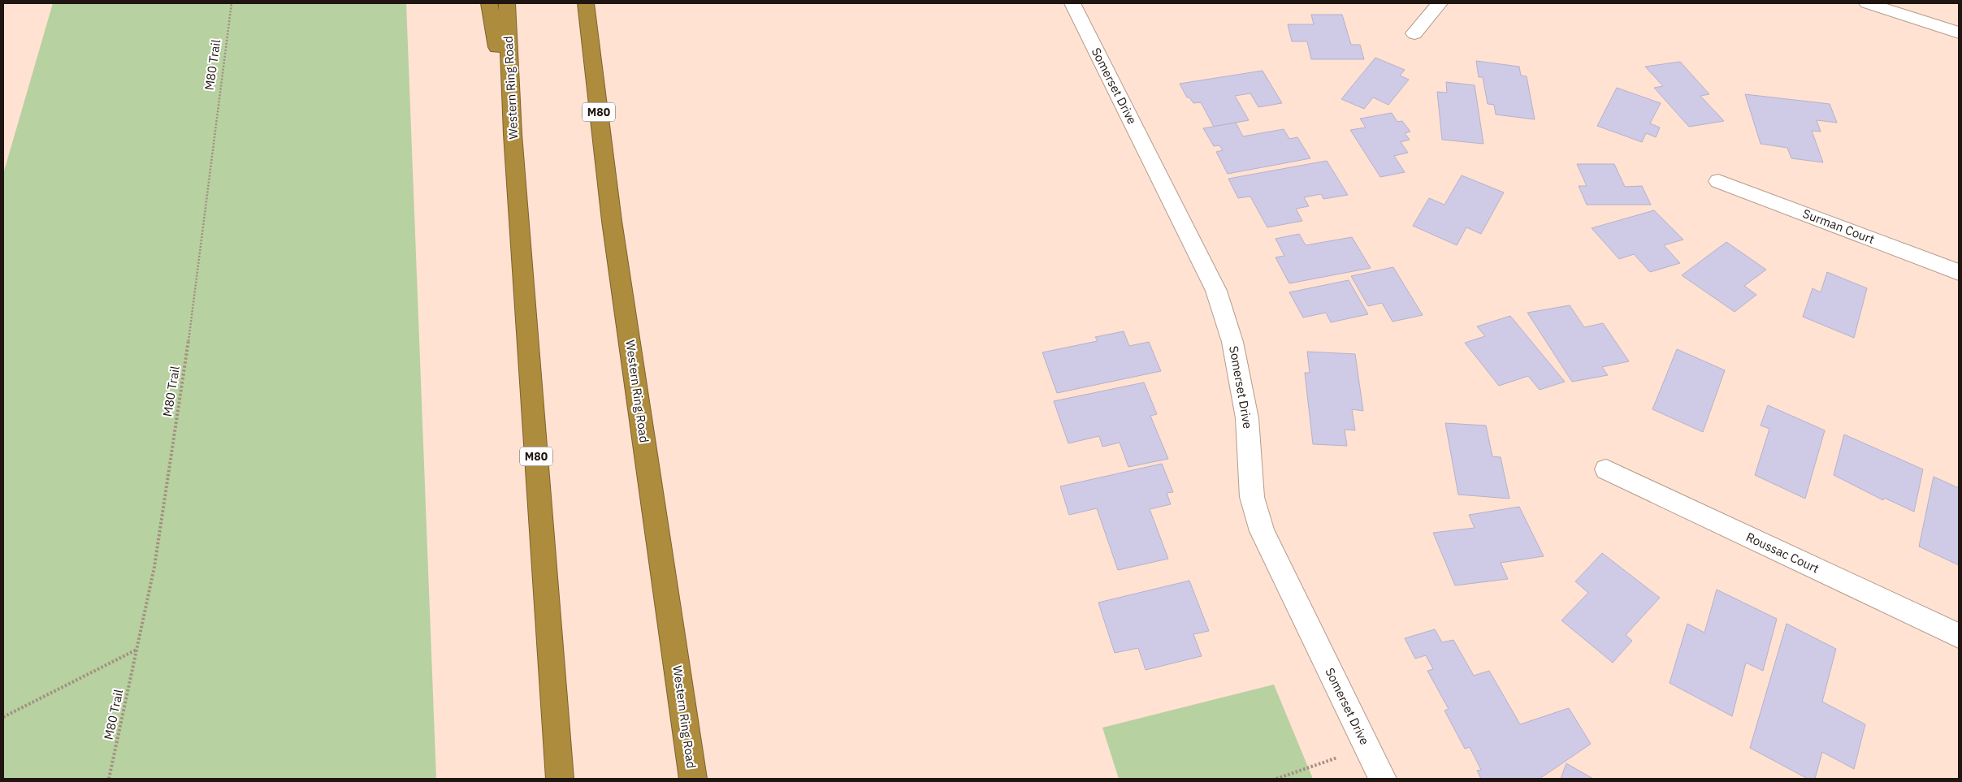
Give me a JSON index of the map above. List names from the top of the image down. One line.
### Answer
{"streets":{"highway":["Western Ring Road","M80"],"street":["Somerset Drive","Surman Court","Roussac Court"],"path":["M80 Trail"]}}
